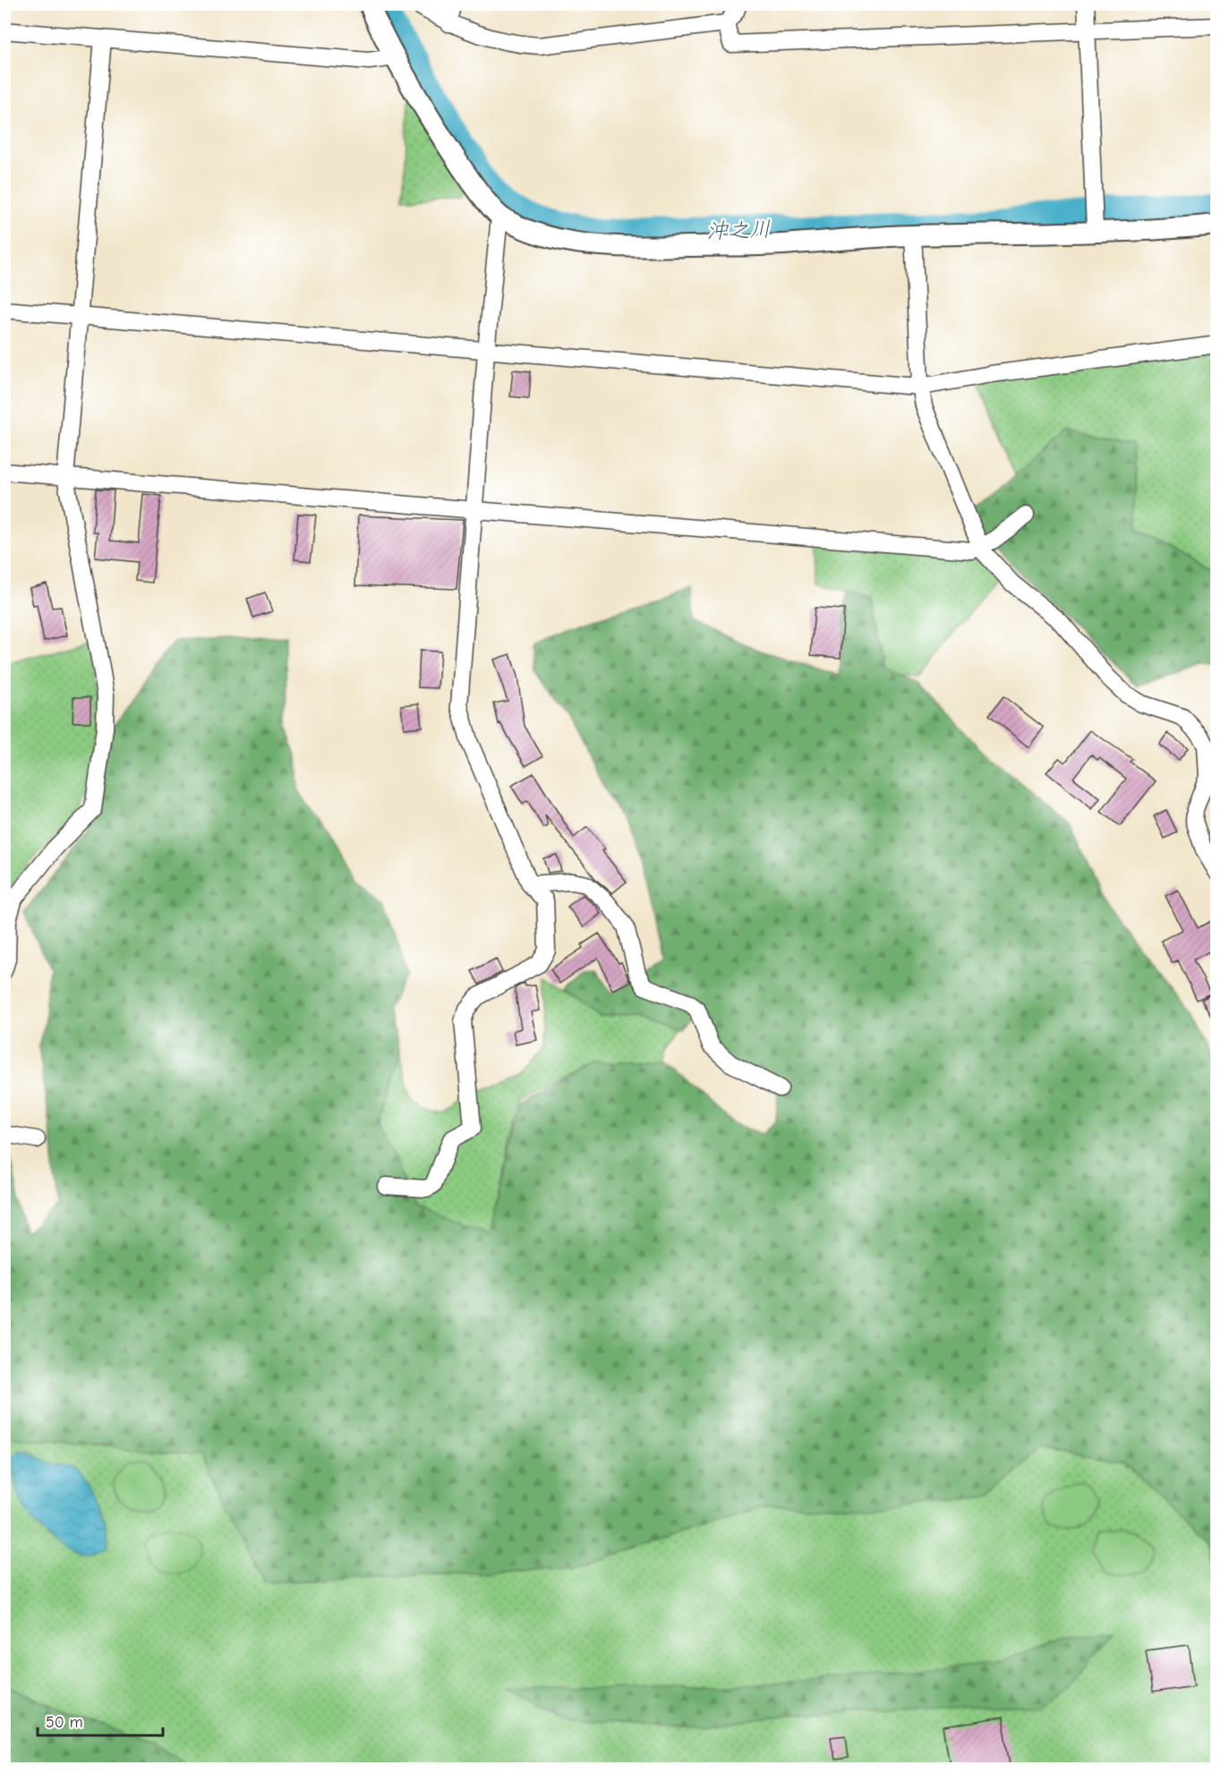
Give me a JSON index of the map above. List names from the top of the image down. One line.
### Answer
{"water":["沖之川"],"scale_bar":"50 m"}
